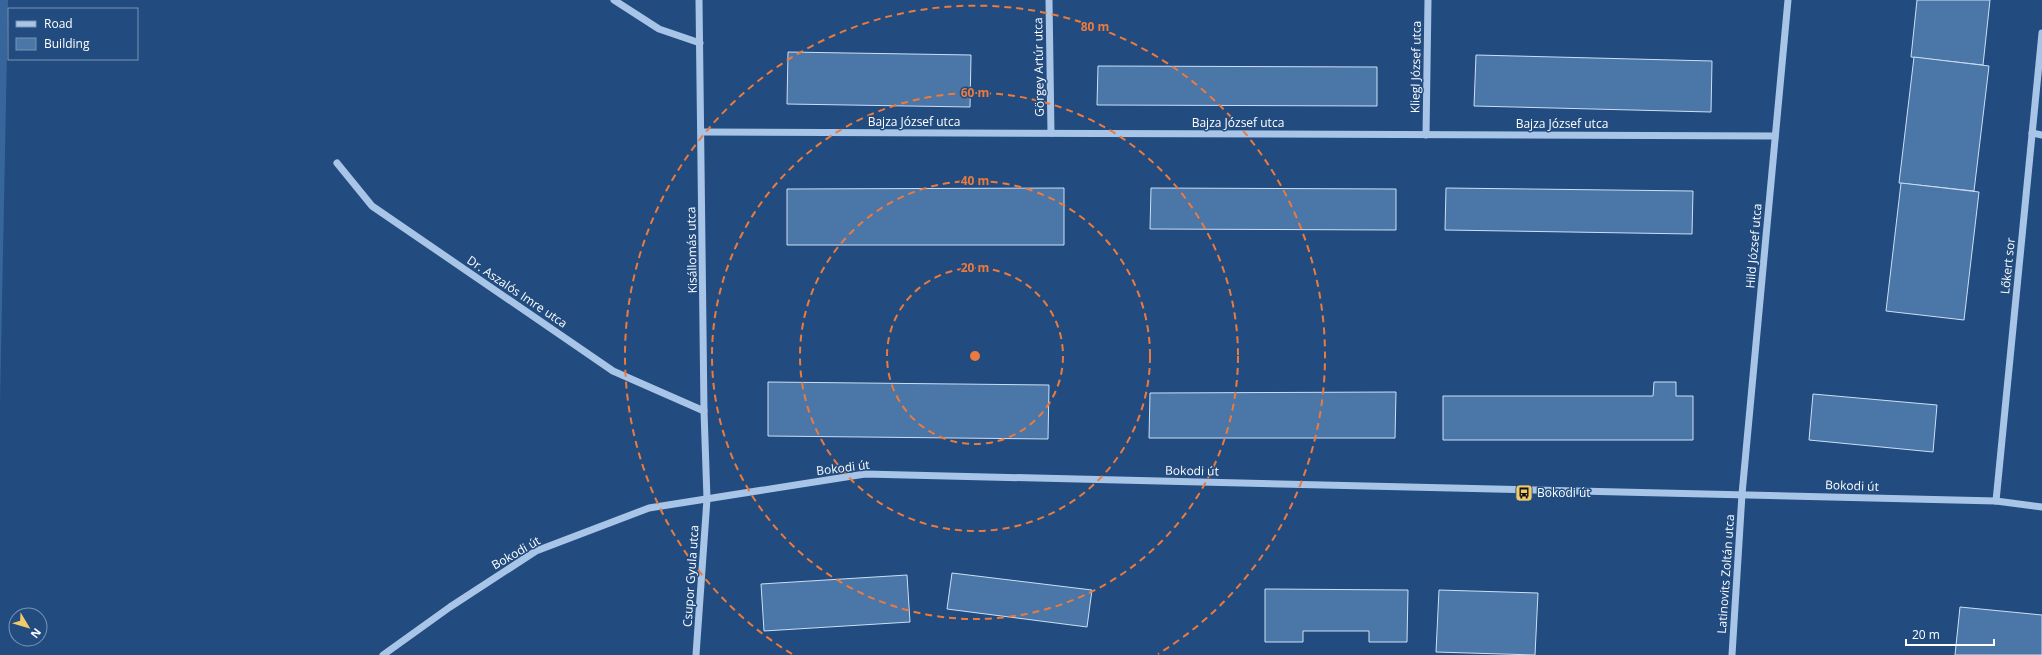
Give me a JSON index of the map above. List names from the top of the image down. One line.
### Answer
{"streets":{"street":["Görgey Artúr utca","Kliegl József utca","Bajza József utca","Hild József utca","Kisállomás utca","Lőkert sor","Dr. Aszalós Imre utca","Bokodi út","Latinovits Zoltán utca","Csupor Gyula utca"]},"crossings":[["Görgey Artúr utca","Bajza József utca"],["Kliegl József utca","Bajza József utca"],["Bajza József utca","Hild József utca"],["Bajza József utca","Kisállomás utca"],["Hild József utca","Bokodi út"],["Hild József utca","Latinovits Zoltán utca"],["Kisállomás utca","Dr. Aszalós Imre utca"],["Kisállomás utca","Bokodi út"],["Kisállomás utca","Csupor Gyula utca"],["Lőkert sor","Bokodi út"],["Bokodi út","Latinovits Zoltán utca"],["Bokodi út","Csupor Gyula utca"]],"places":{"bus stop":["Bokodi út"]},"legend":["Road","Building"],"scale_bar":"20 m","north":"bottom right","rings":["80 m","60 m","40 m","20 m"]}
